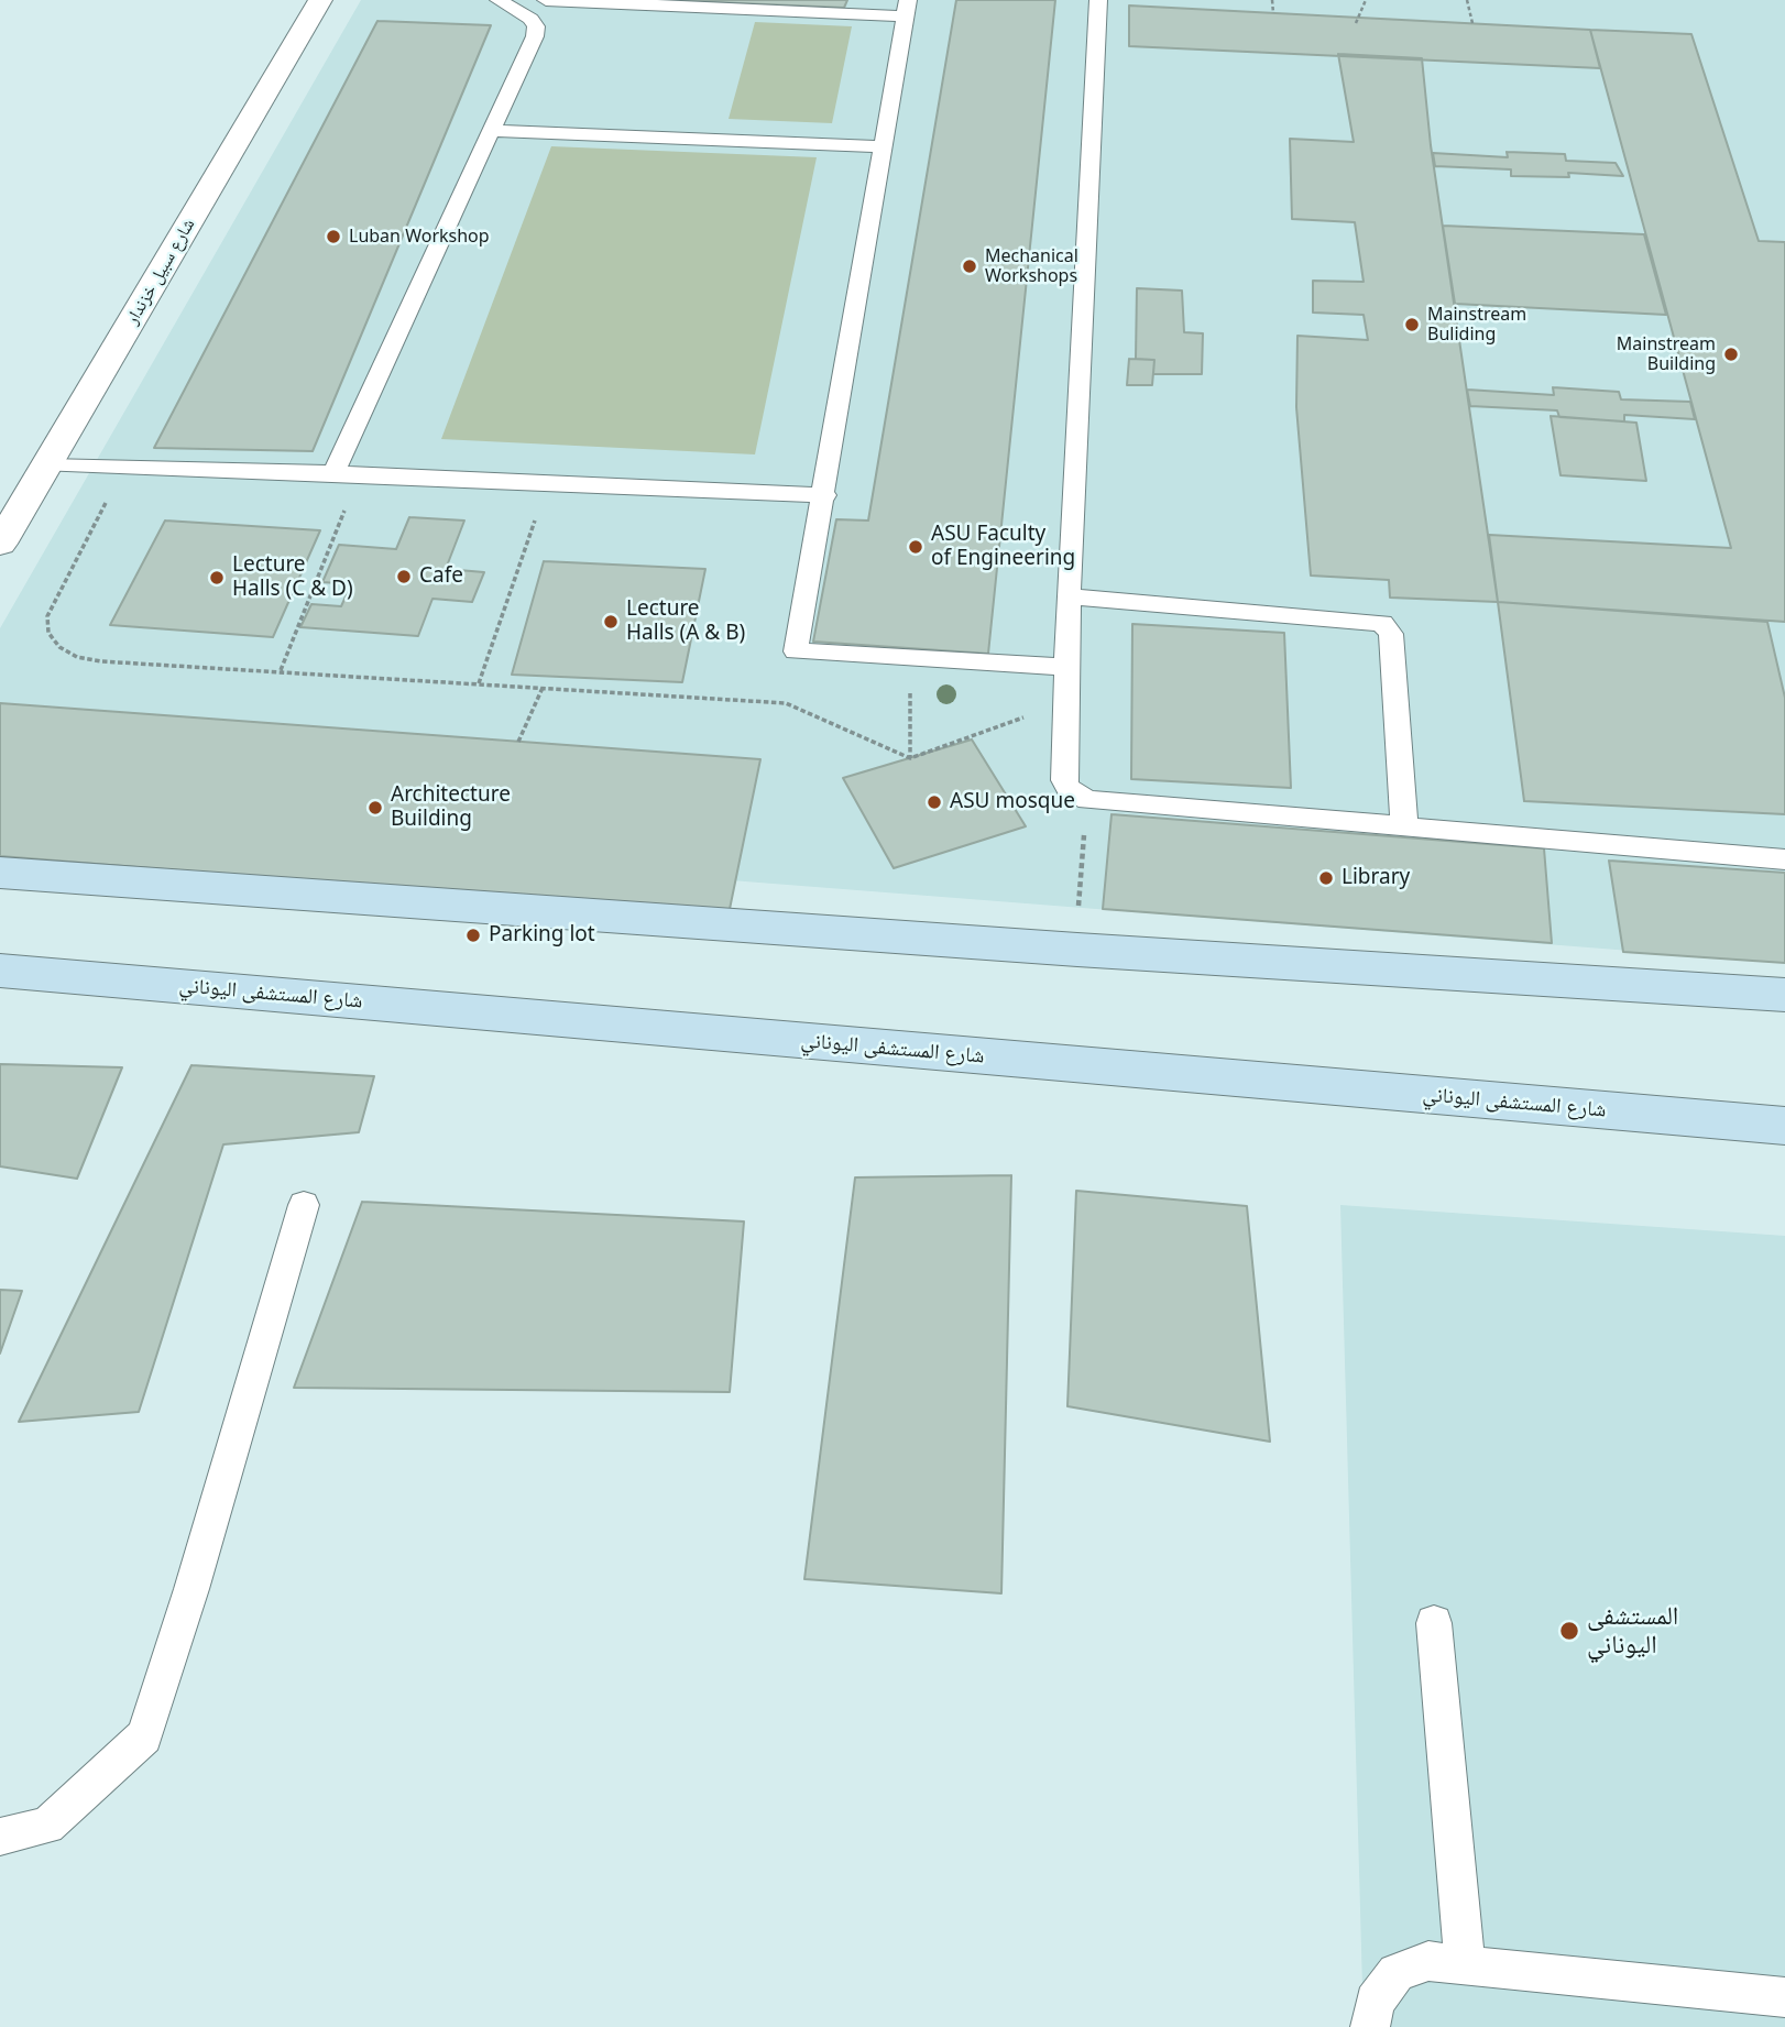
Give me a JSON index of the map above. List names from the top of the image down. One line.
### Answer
{"streets":{"street":["شارع سبيل خزندار","شارع المستشفى اليوناني"]},"places":["Luban Workshop","Mechanical Workshops","Mainstream Buliding","Mainstream Building","ASU Faculty of Engineering","Cafe","Lecture Halls (C & D)","Lecture Halls (A & B)","ASU mosque","Architecture Building","Library","Parking lot","المستشفى اليوناني"]}
